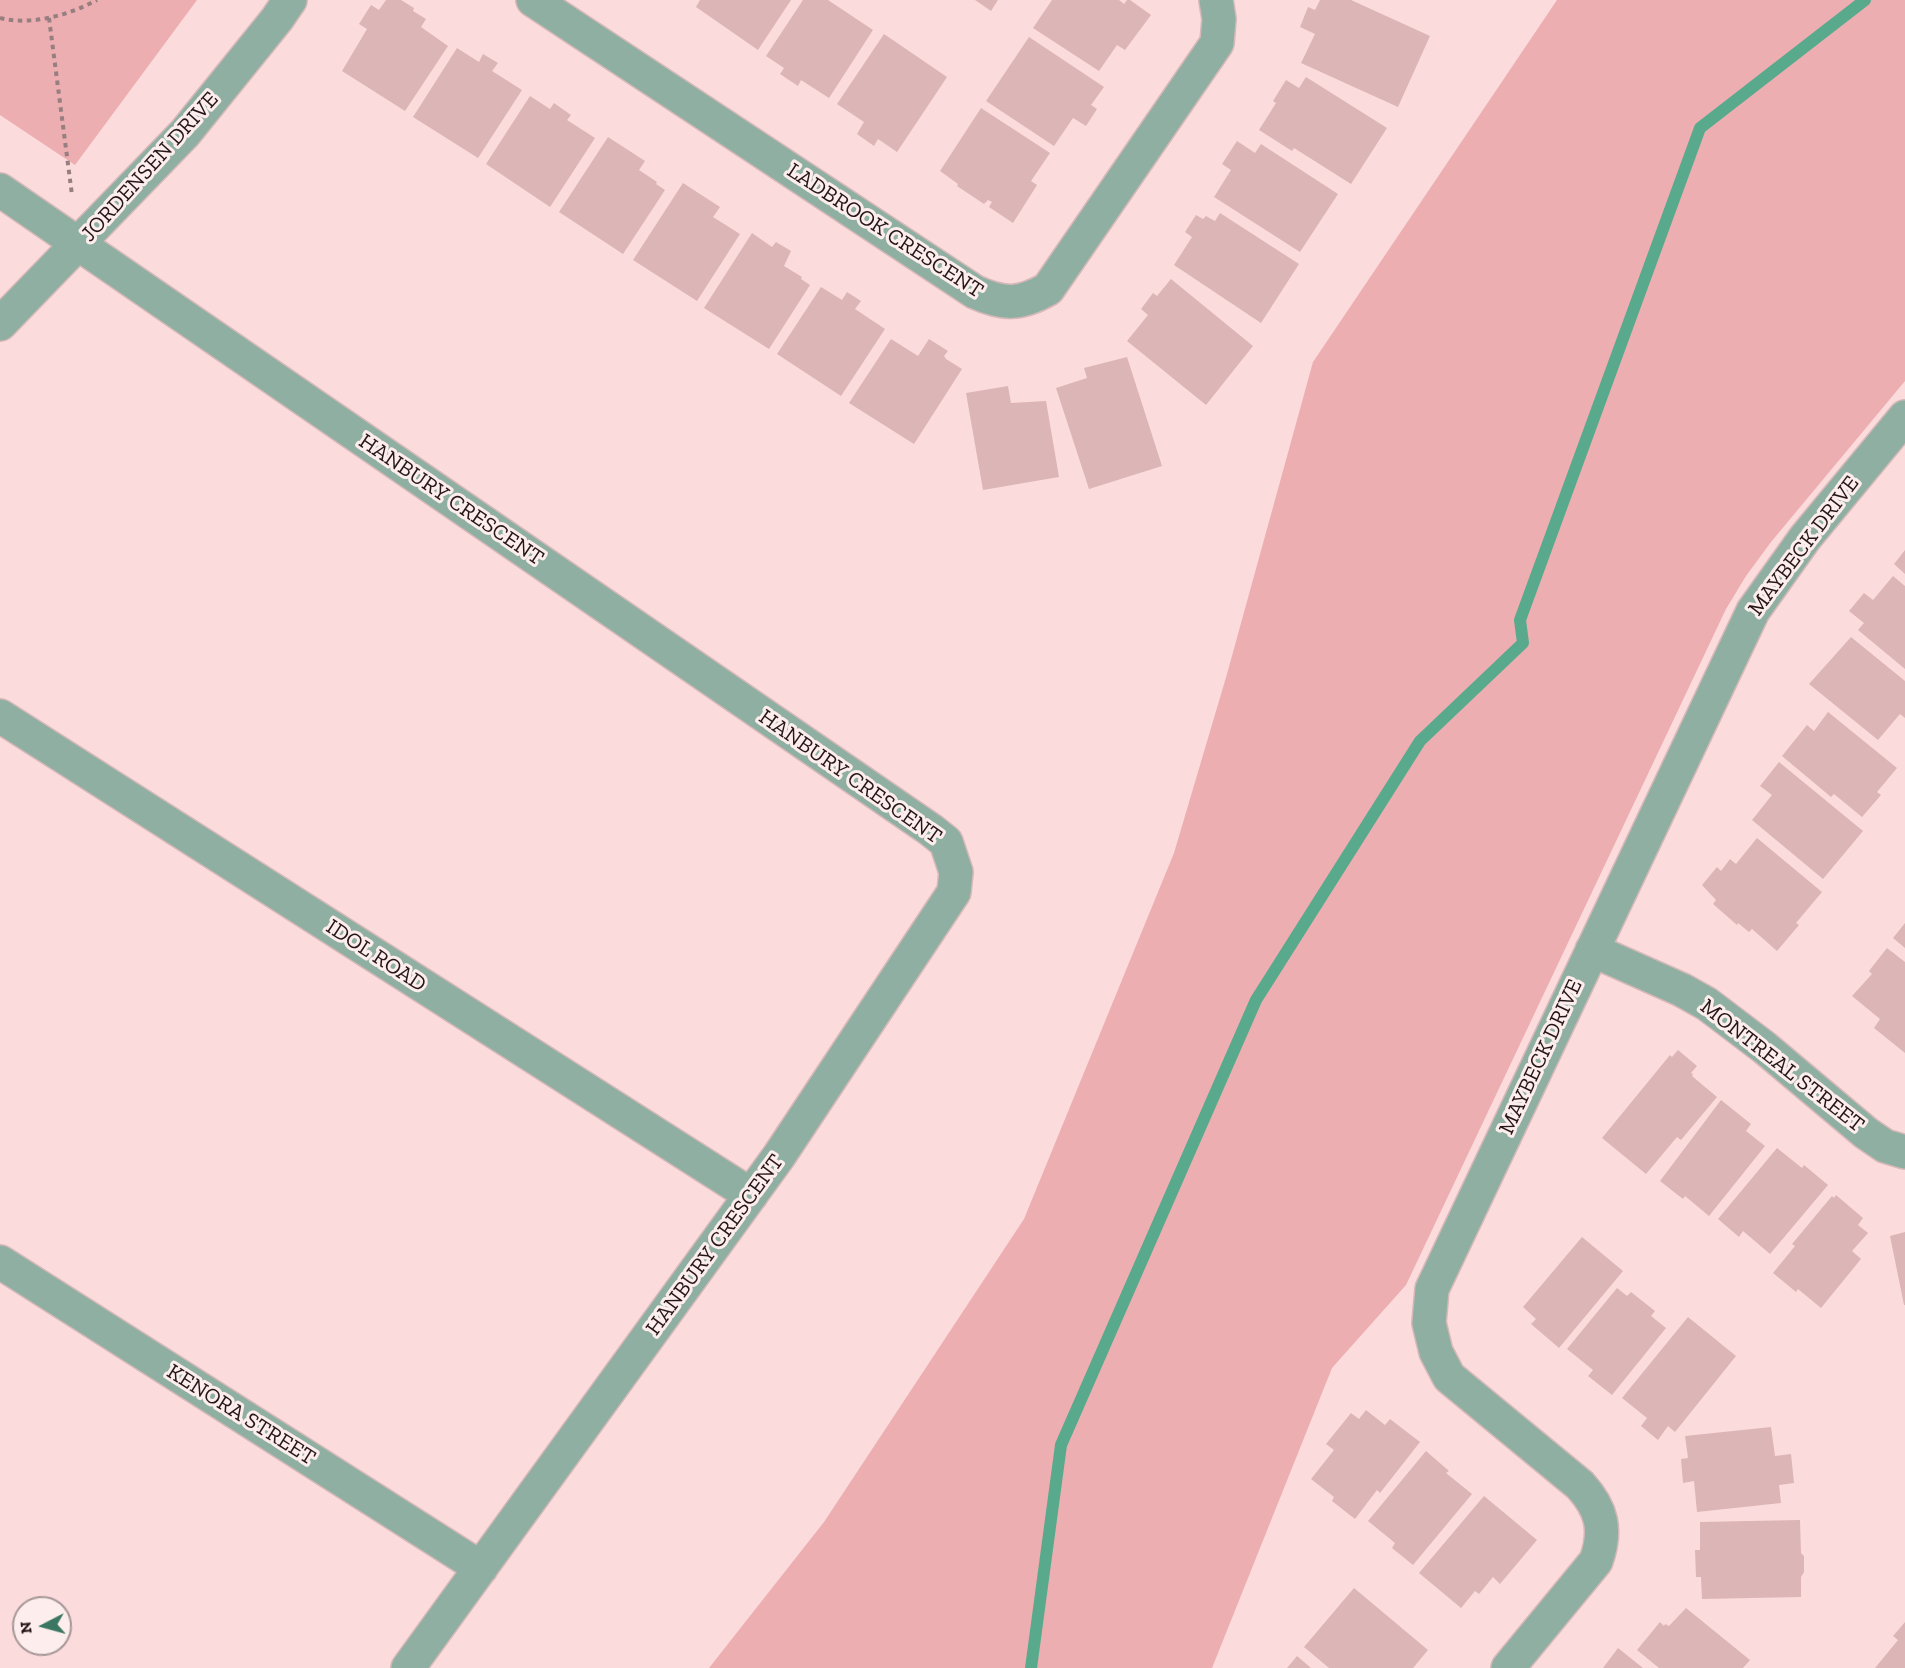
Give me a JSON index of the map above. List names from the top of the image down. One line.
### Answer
{"streets":{"street":["JORDENSEN DRIVE","LADBROOK CRESCENT","HANBURY CRESCENT","MAYBECK DRIVE","IDOL ROAD","MONTREAL STREET","KENORA STREET"]},"crossings":[["JORDENSEN DRIVE","HANBURY CRESCENT"],["HANBURY CRESCENT","IDOL ROAD"],["HANBURY CRESCENT","KENORA STREET"],["MAYBECK DRIVE","MONTREAL STREET"]],"north":"left"}
